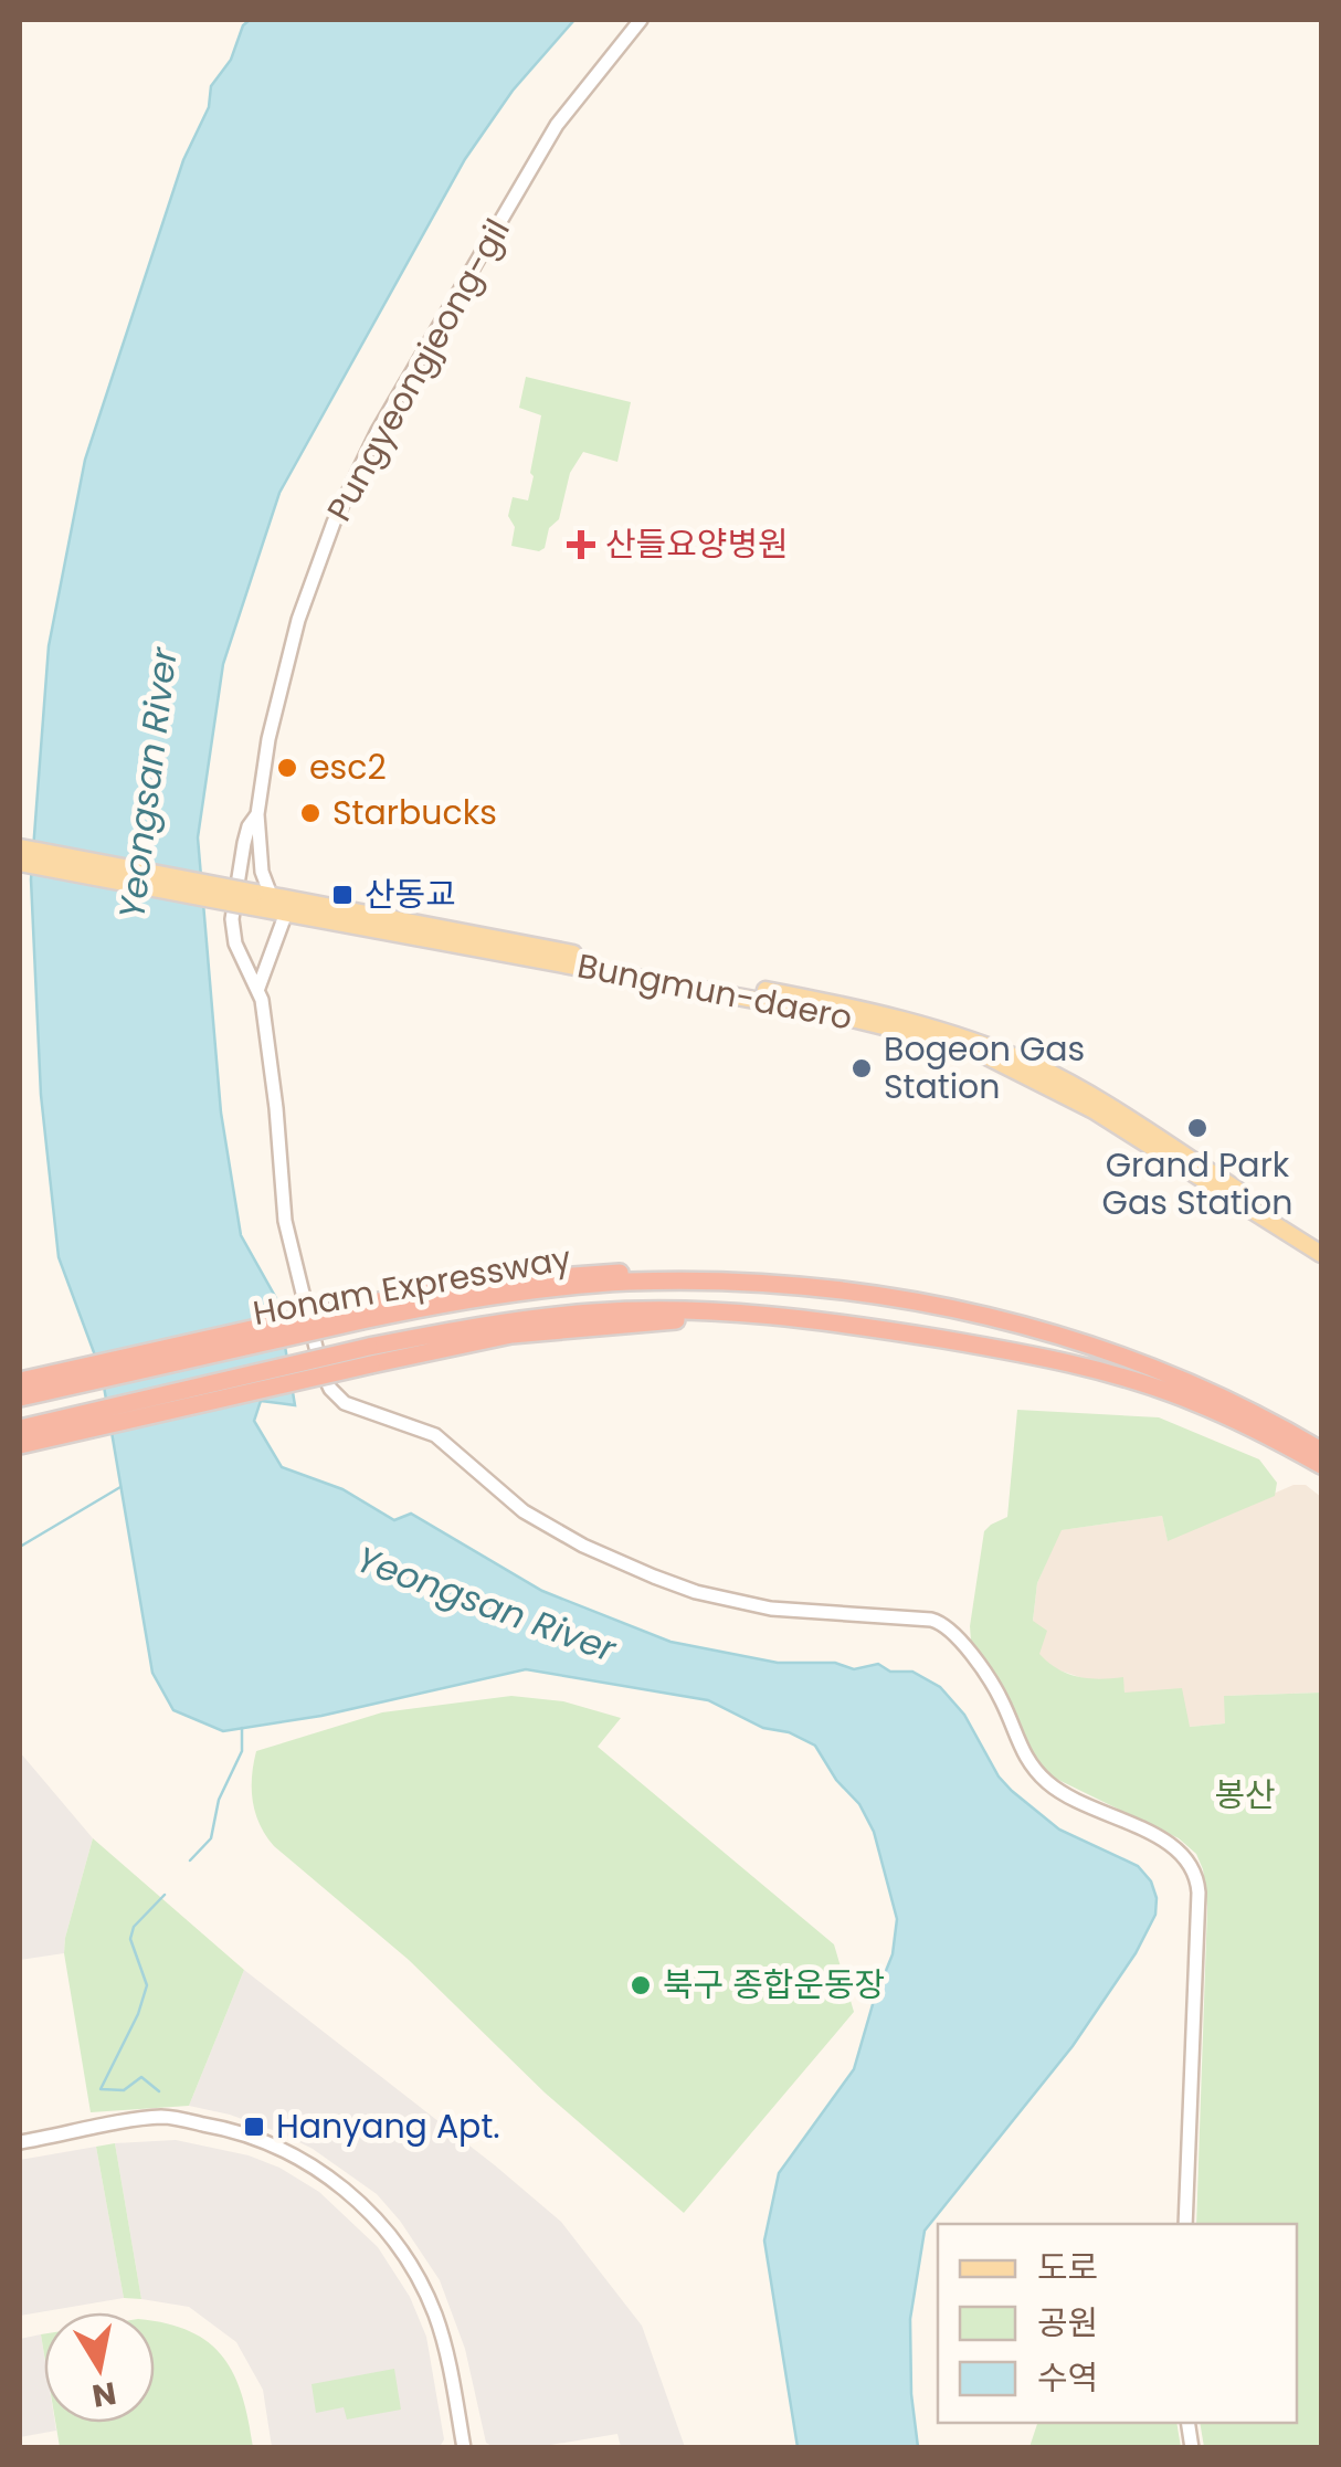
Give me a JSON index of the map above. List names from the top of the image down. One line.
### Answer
{"streets":{"highway":["Honam Expressway"],"main road":["Bungmun-daero"],"street":["Pungyeongjeong-gil"]},"water":["Yeongsan River"],"parks":["봉산"],"places":{"health":["산들요양병원"],"other":["esc2","Starbucks","Bogeon Gas Station","Grand Park Gas Station","북구 종합운동장"],"transit":["산동교","Hanyang Apt."]},"legend":["도로","공원","수역"],"north":"bottom"}
